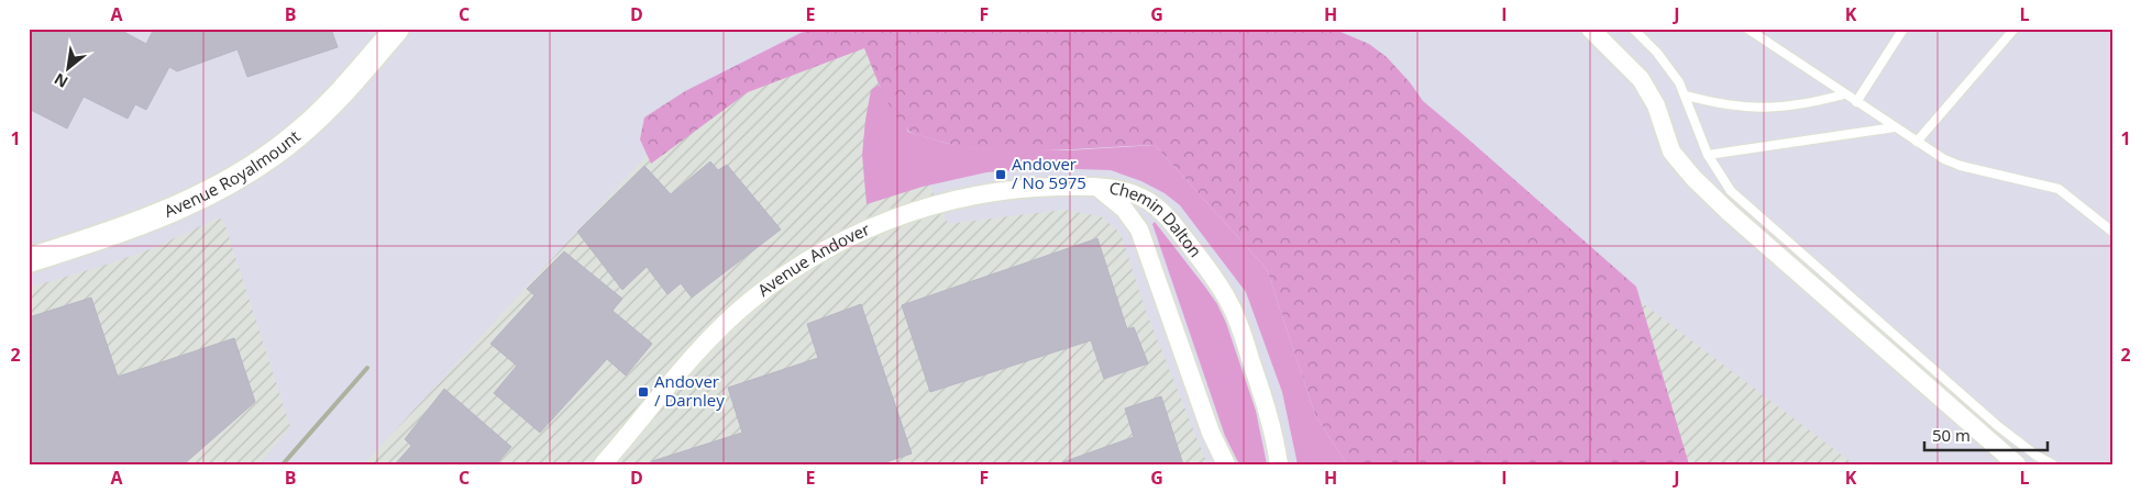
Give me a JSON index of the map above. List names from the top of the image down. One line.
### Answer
{"streets":{"street":["Avenue Royalmount","Chemin Dalton","Avenue Andover"]},"crossings":[["Chemin Dalton","Avenue Andover"]],"places":{"transit":["Andover / No 5975","Andover / Darnley"]},"scale_bar":"50 m","north":"bottom left","grid":{"columns":["A","B","C","D","E","F","G","H","I","J","K","L"],"rows":["1","2"]}}
